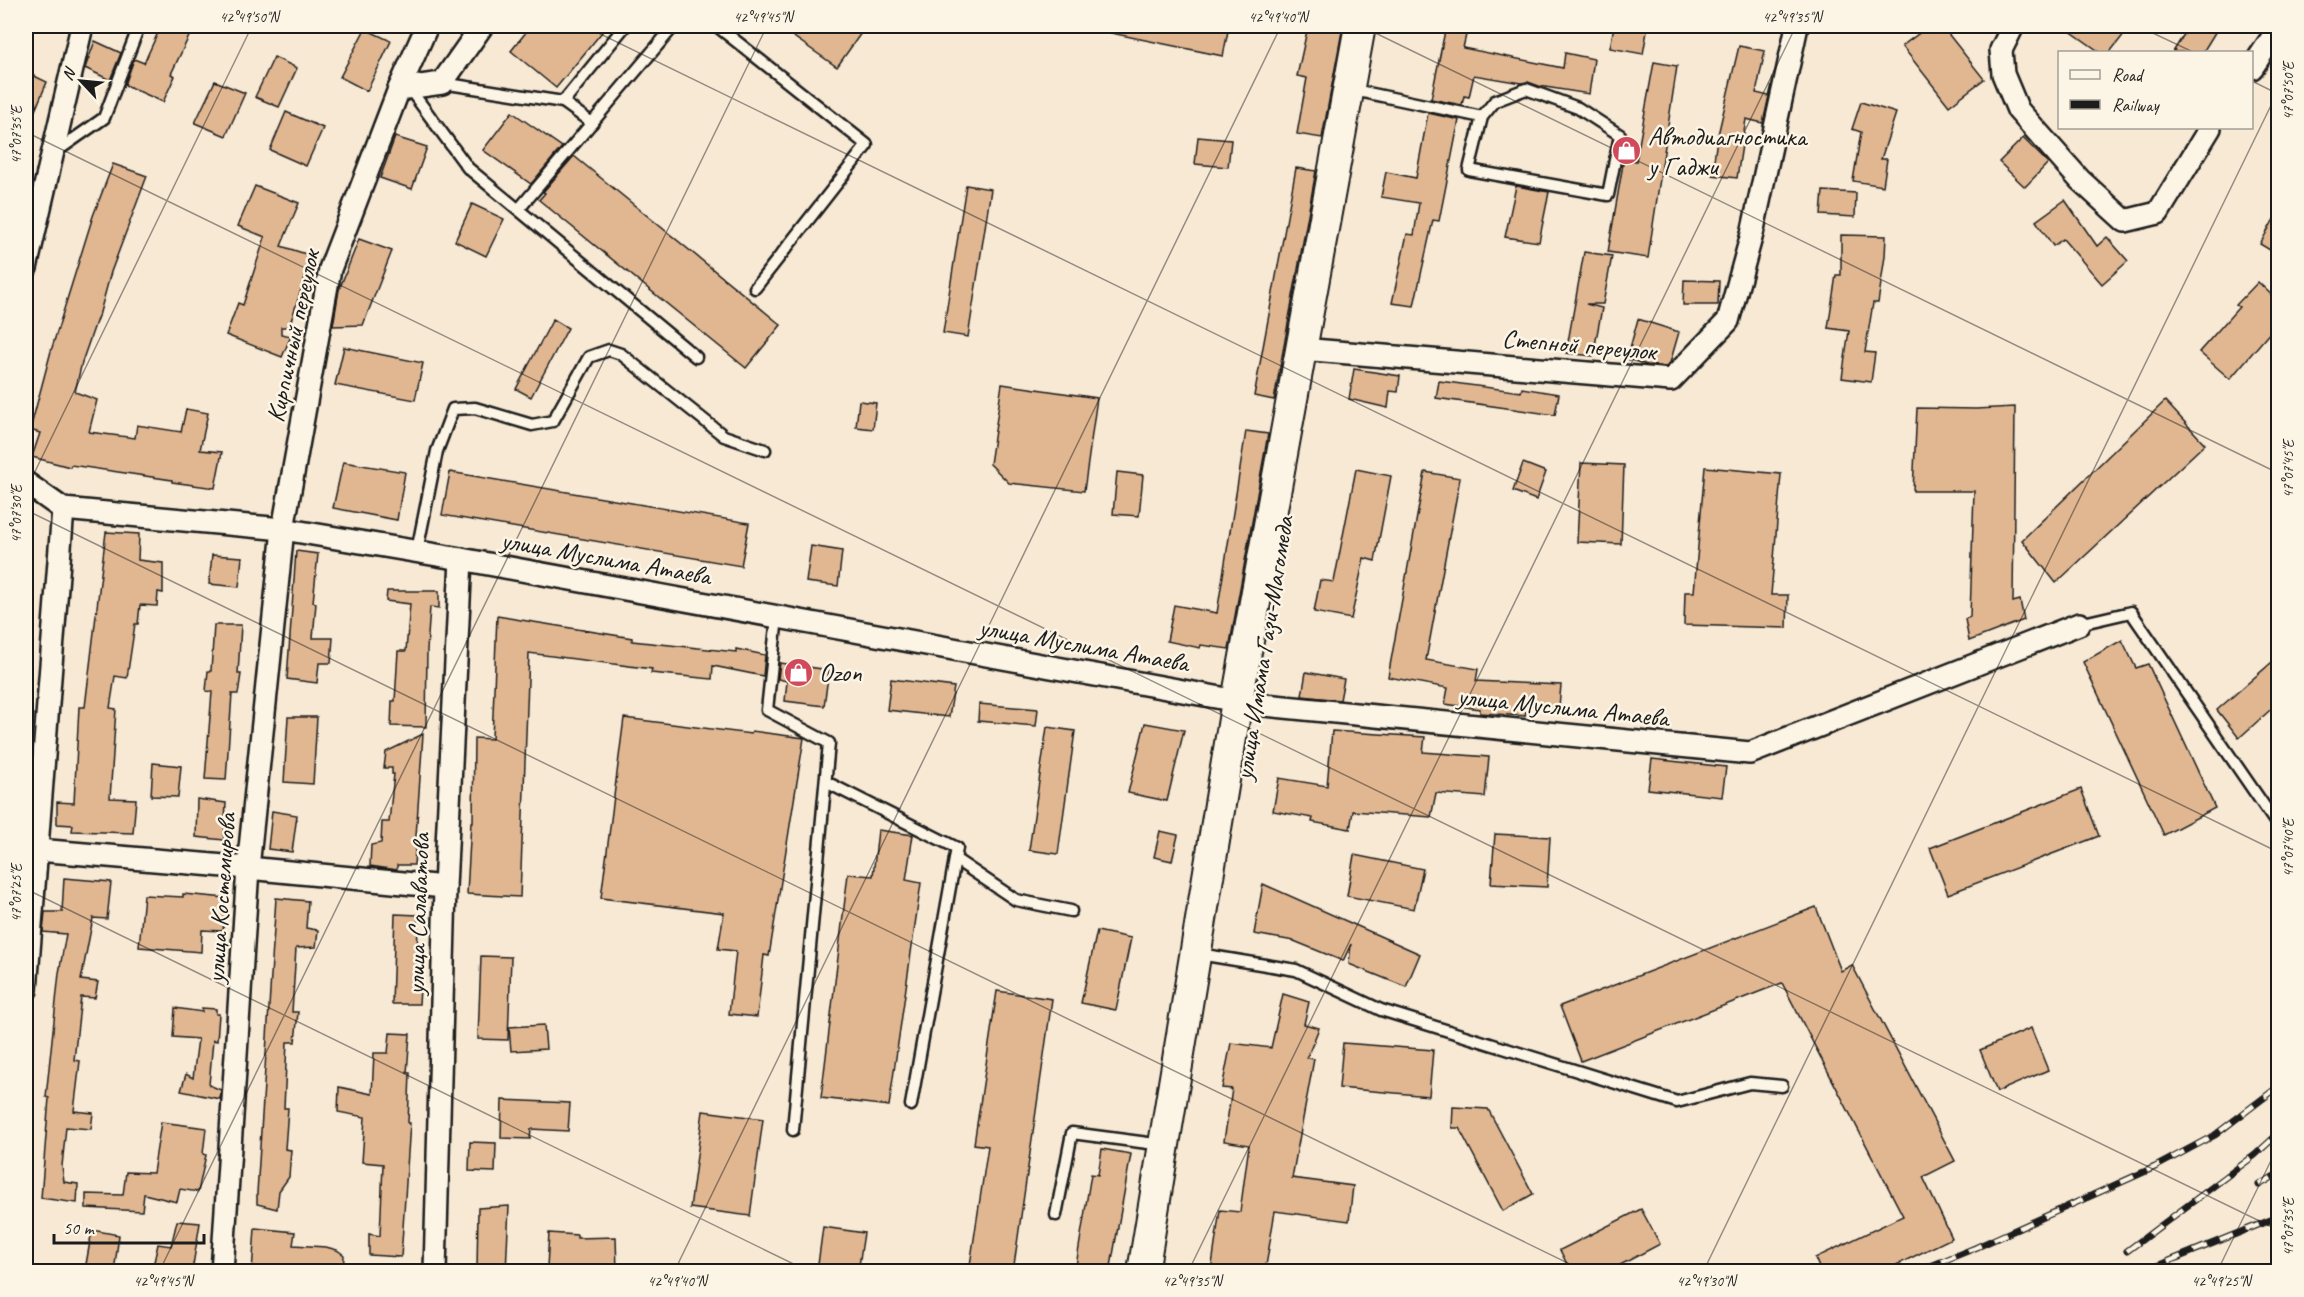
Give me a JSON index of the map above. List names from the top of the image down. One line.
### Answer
{"streets":{"main road":["улица Имама Гази-Магомеда"],"street":["Кирпичный переулок","Степной переулок","улица Муслима Атаева","улица Костемирова","улица Салаватова"]},"crossings":[["Кирпичный переулок","улица Муслима Атаева"],["Кирпичный переулок","улица Костемирова"],["Степной переулок","улица Имама Гази-Магомеда"],["улица Муслима Атаева","улица Имама Гази-Магомеда"],["улица Муслима Атаева","улица Костемирова"],["улица Муслима Атаева","улица Салаватова"]],"places":{"shop":["Автодиагностика у Гаджи","Ozon"]},"legend":["Road","Railway"],"scale_bar":"50 m","north":"top left","coordinates":["42°49'50\"N","42°49'45\"N","42°49'40\"N","42°49'35\"N","47°07'50\"E","47°07'35\"E","47°07'45\"E","47°07'30\"E","47°07'40\"E","47°07'25\"E","42°49'30\"N","42°49'25\"N"]}
